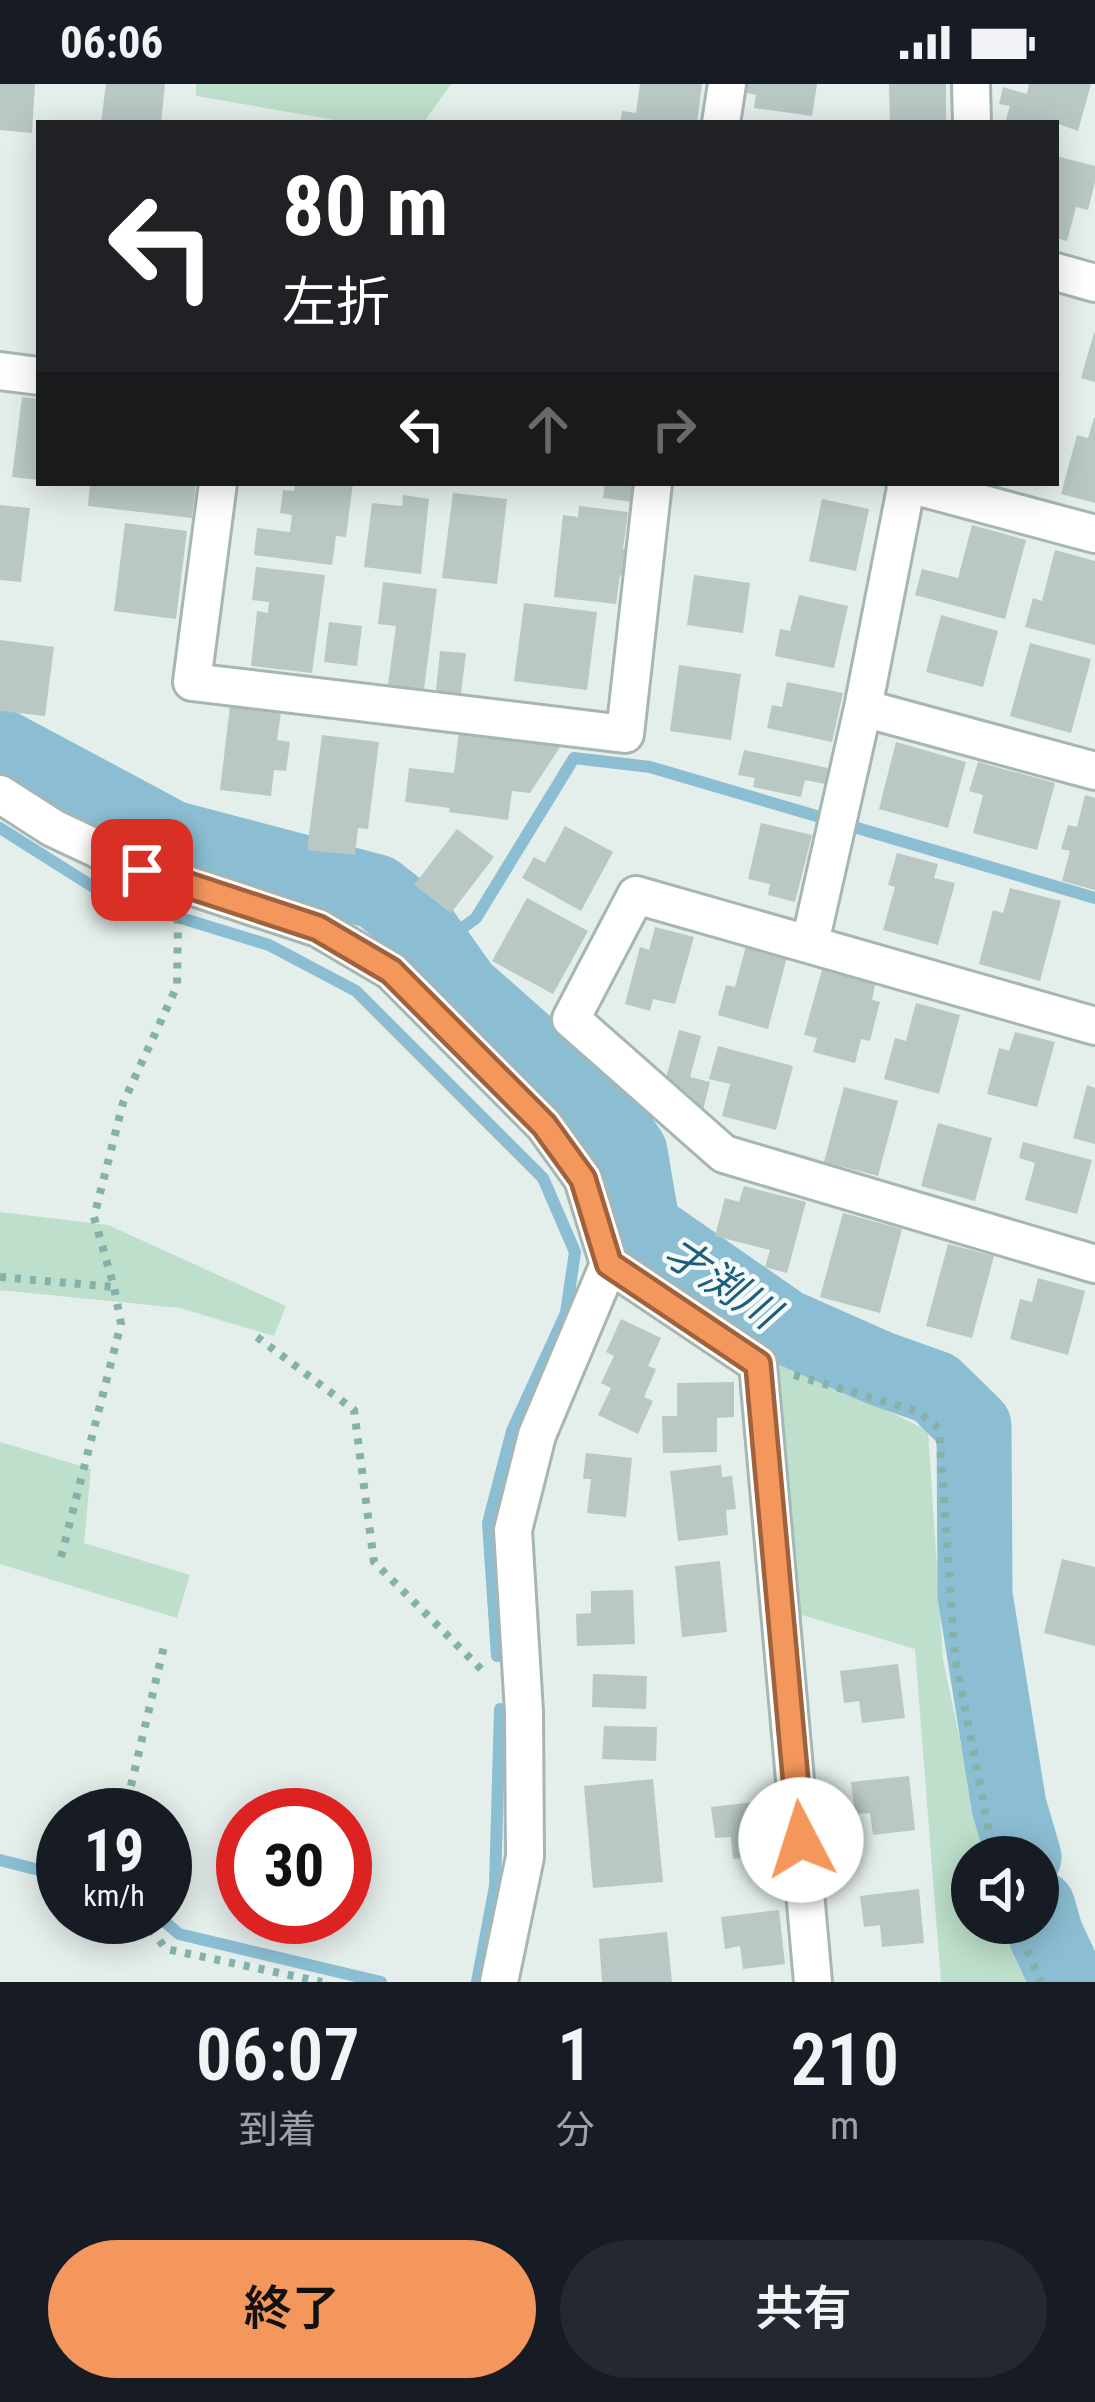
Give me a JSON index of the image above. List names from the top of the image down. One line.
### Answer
{"water":["才渕川"],"page":{"status":"06:06","turn":["80 m","左折"],"speed":"19 km/h","limit":"30","eta":["06:07","到着","1","分","210","m"],"buttons":["終了","共有"]}}
